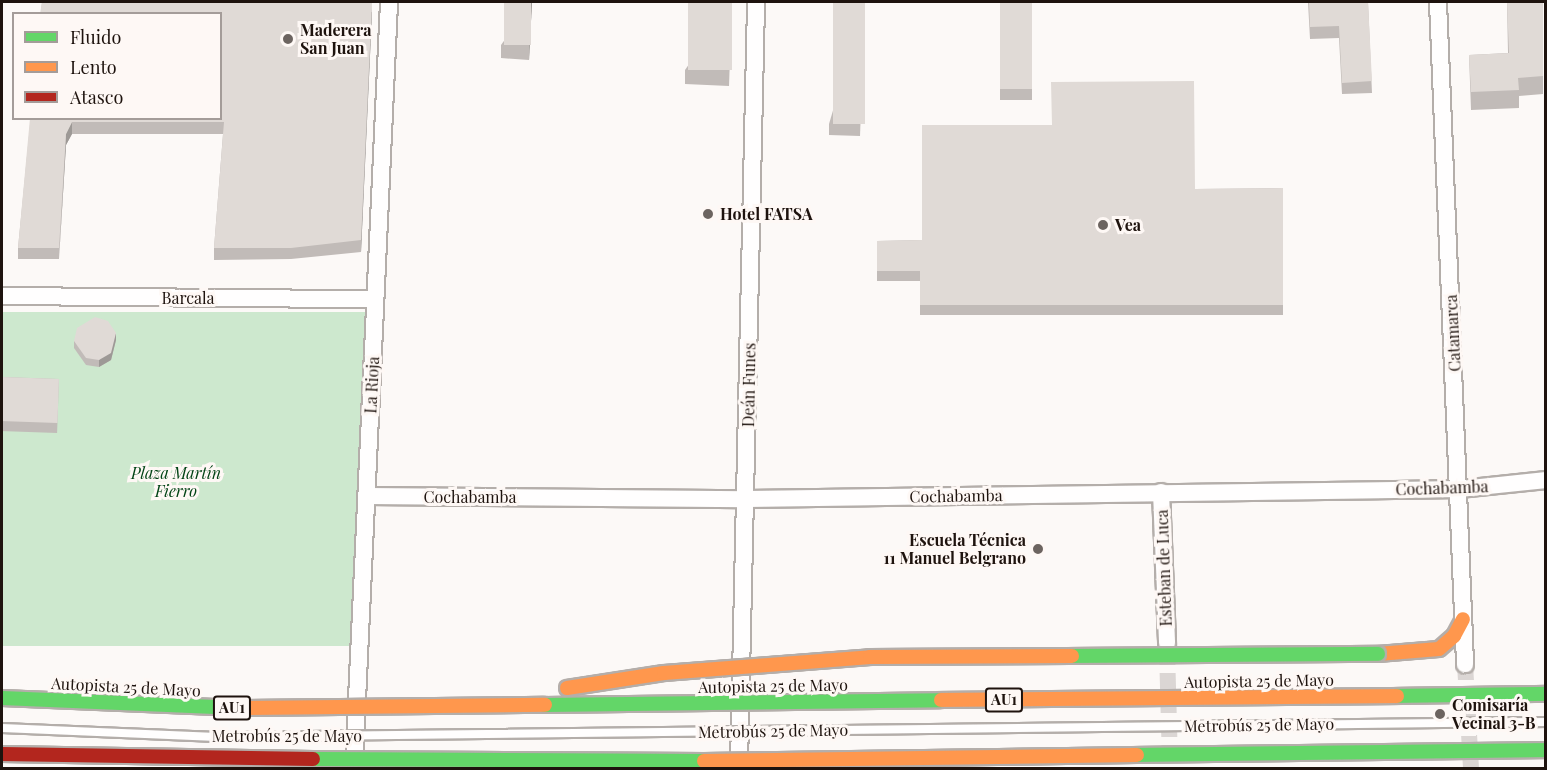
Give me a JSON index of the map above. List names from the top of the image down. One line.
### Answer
{"streets":{"highway":["Autopista 25 de Mayo","AU1"],"street":["Barcala","Catamarca","La Rioja","Deán Funes","Cochabamba","Esteban de Luca"],"lane":["Metrobús 25 de Mayo"]},"crossings":[["Barcala","La Rioja"],["Catamarca","Cochabamba"],["La Rioja","Cochabamba"],["Deán Funes","Cochabamba"],["Cochabamba","Esteban de Luca"]],"parks":["Plaza Martín Fierro"],"places":["Maderera San Juan","Hotel FATSA","Vea","Escuela Técnica 11 Manuel Belgrano","Comisaría Vecinal 3-B"],"legend":["Fluido","Lento","Atasco"]}
